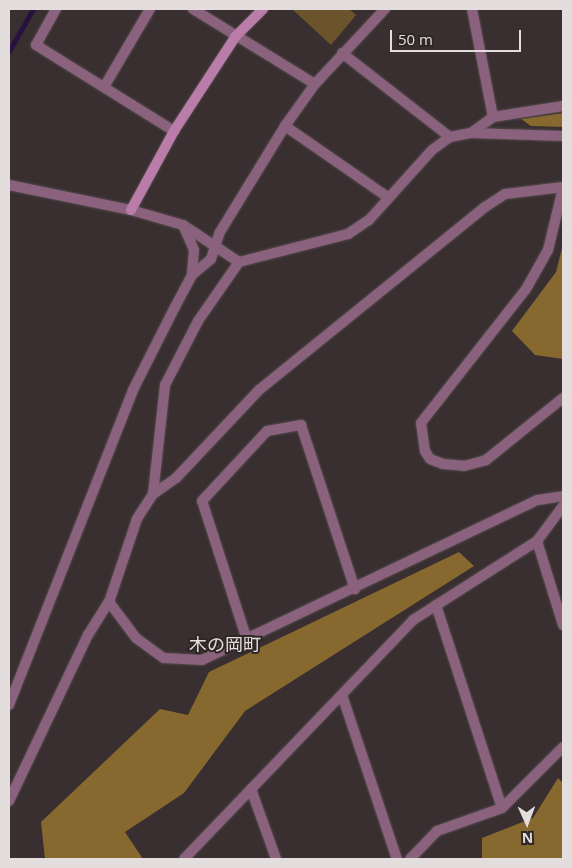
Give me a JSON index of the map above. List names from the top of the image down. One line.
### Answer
{"districts":["木の岡町"],"scale_bar":"50 m","north":"bottom"}
